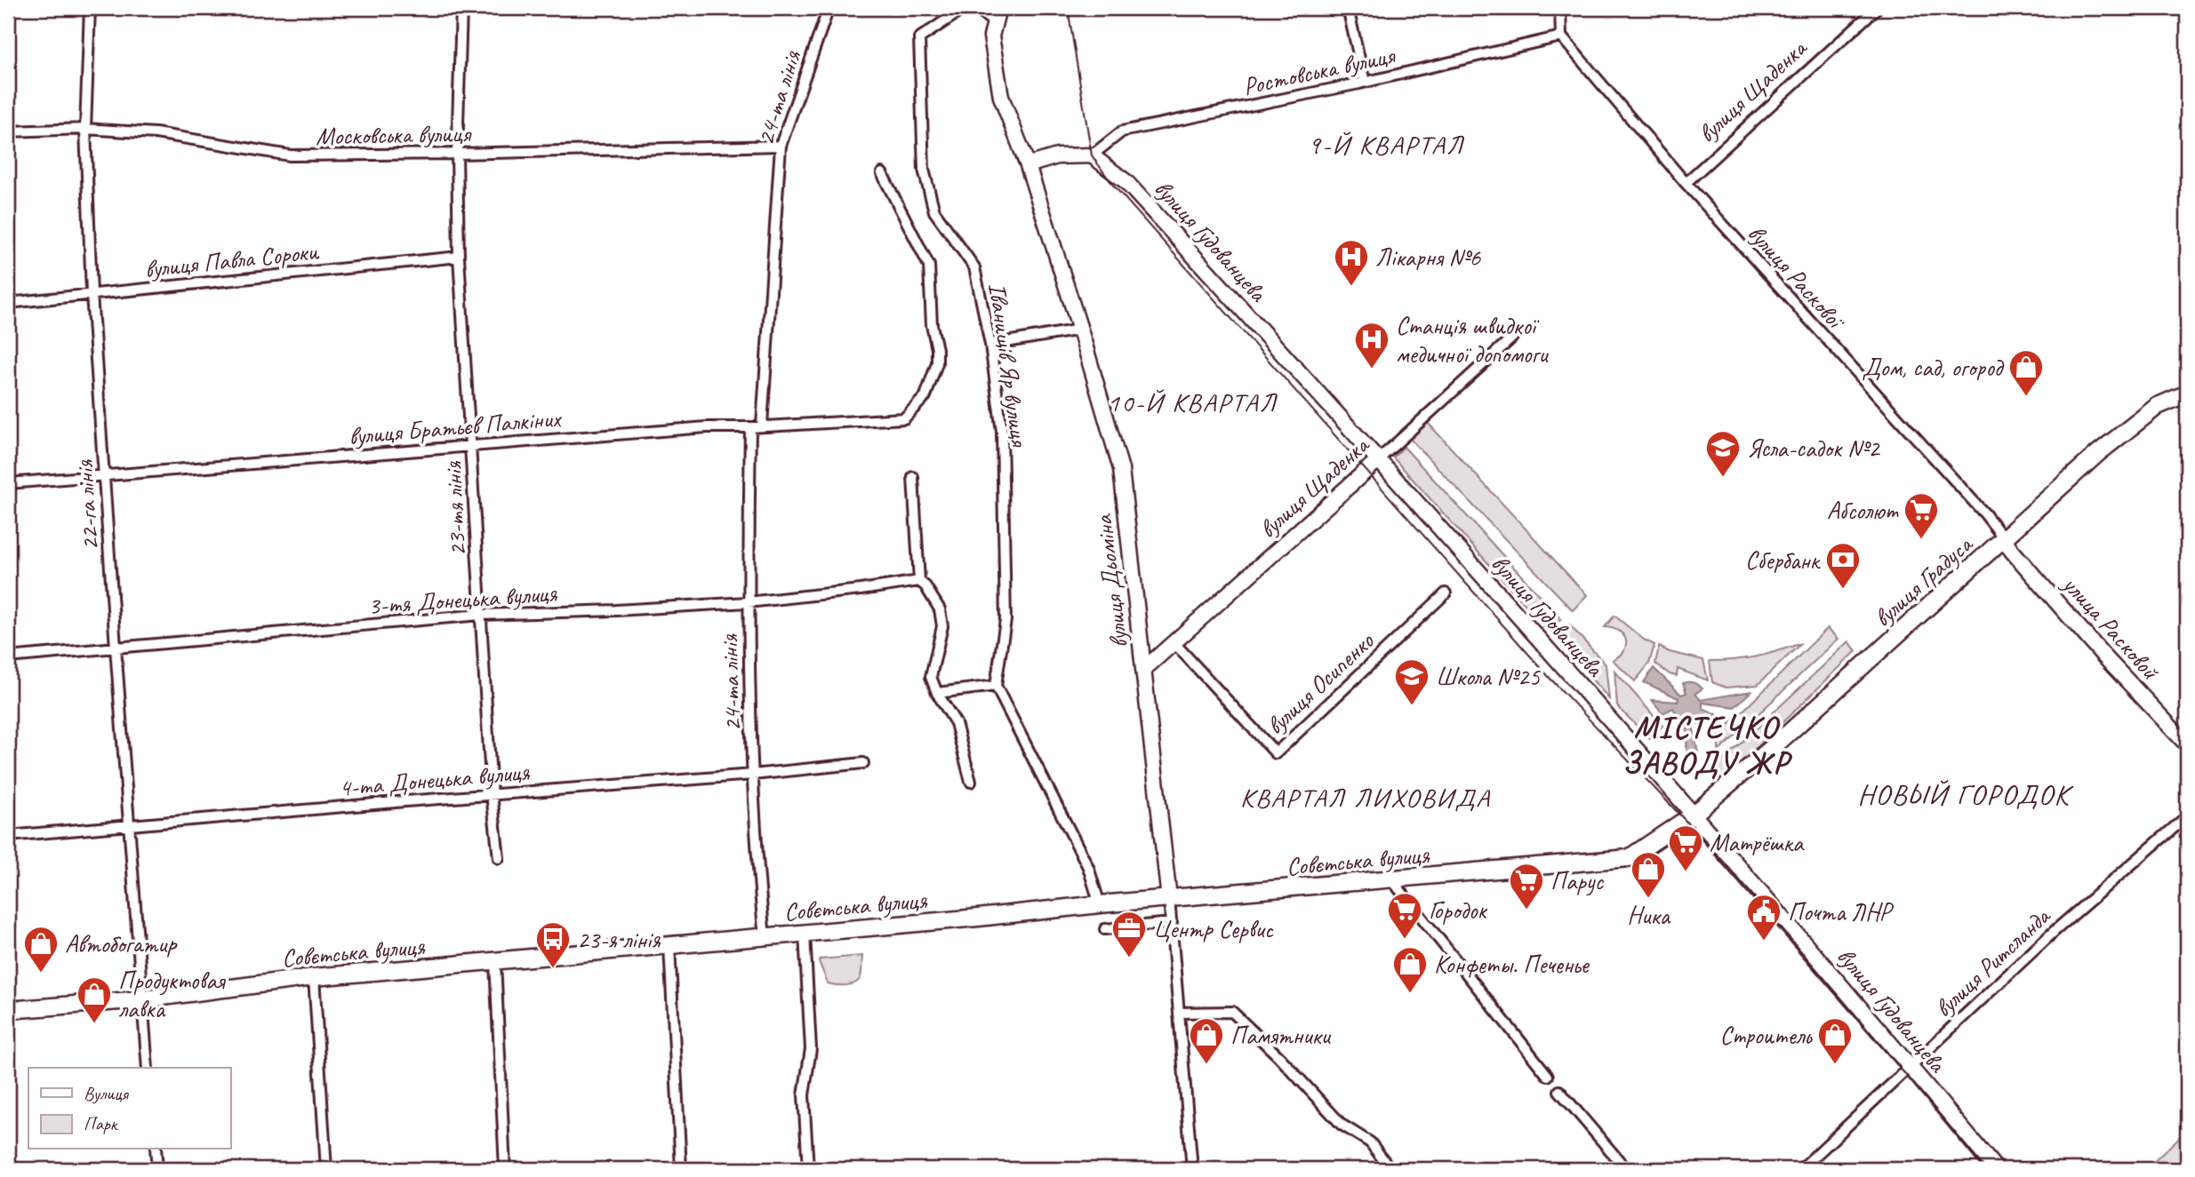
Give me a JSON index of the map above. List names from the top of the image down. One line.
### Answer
{"streets":{"main road":["вулиця Градуса","Совєтська вулиця"],"street":["Ростовська вулиця","вулиця Щаденка","24-та лінія","Московська вулиця","вулиця Гудованцева","вулиця Павла Сороки","вулиця Раскової","Іванищів Яр вулиця","вулиця Братьєв Палкіних","22-га лінія","23-тя лінія","вулиця Дьоміна","3-тя Донецька вулиця","улица Расковой","вулиця Осипенко","4-та Донецька вулиця","вулиця Ритсланда"]},"crossings":[["Ростовська вулиця","вулиця Гудованцева"],["Ростовська вулиця","вулиця Раскової"],["вулиця Щаденка","вулиця Гудованцева"],["вулиця Щаденка","вулиця Раскової"],["вулиця Щаденка","вулиця Дьоміна"],["вулиця Щаденка","вулиця Осипенко"],["24-та лінія","Московська вулиця"],["24-та лінія","вулиця Братьєв Палкіних"],["24-та лінія","3-тя Донецька вулиця"],["24-та лінія","4-та Донецька вулиця"],["24-та лінія","Совєтська вулиця"],["Московська вулиця","22-га лінія"],["Московська вулиця","23-тя лінія"],["вулиця Гудованцева","вулиця Градуса"],["вулиця Гудованцева","Совєтська вулиця"],["вулиця Гудованцева","вулиця Ритсланда"],["вулиця Павла Сороки","22-га лінія"],["вулиця Павла Сороки","23-тя лінія"],["вулиця Раскової","вулиця Градуса"],["вулиця Раскової","улица Расковой"],["Іванищів Яр вулиця","вулиця Дьоміна"],["вулиця Братьєв Палкіних","22-га лінія"],["вулиця Братьєв Палкіних","23-тя лінія"],["22-га лінія","3-тя Донецька вулиця"],["22-га лінія","4-та Донецька вулиця"],["22-га лінія","Совєтська вулиця"],["23-тя лінія","3-тя Донецька вулиця"],["23-тя лінія","4-та Донецька вулиця"],["вулиця Градуса","улица Расковой"],["вулиця Градуса","Совєтська вулиця"],["вулиця Дьоміна","Совєтська вулиця"]],"districts":["9-Й КВАРТАЛ","10-Й КВАРТАЛ","МІСТЕЧКО ЗАВОДУ ЖР","НОВЫЙ ГОРОДОК","КВАРТАЛ ЛИХОВИДА"],"places":{"hospital":["Лікарня №6","Станція швидкої медичної допомоги"],"shop":["Дом, сад, огород","Ника","Автобогатир","Конфеты. Печенье","Продуктовая лавка","Памятники","Строитель"],"school or university":["Ясла-садок №2","Школа №25"],"supermarket":["Абсолют","Матрёшка","Парус","Городок"],"bank":["Сбербанк"],"public building":["Почта ЛНР"],"office":["Центр Сервис"],"bus stop":["23-я лінія"]},"legend":["Вулиця","Парк"]}
